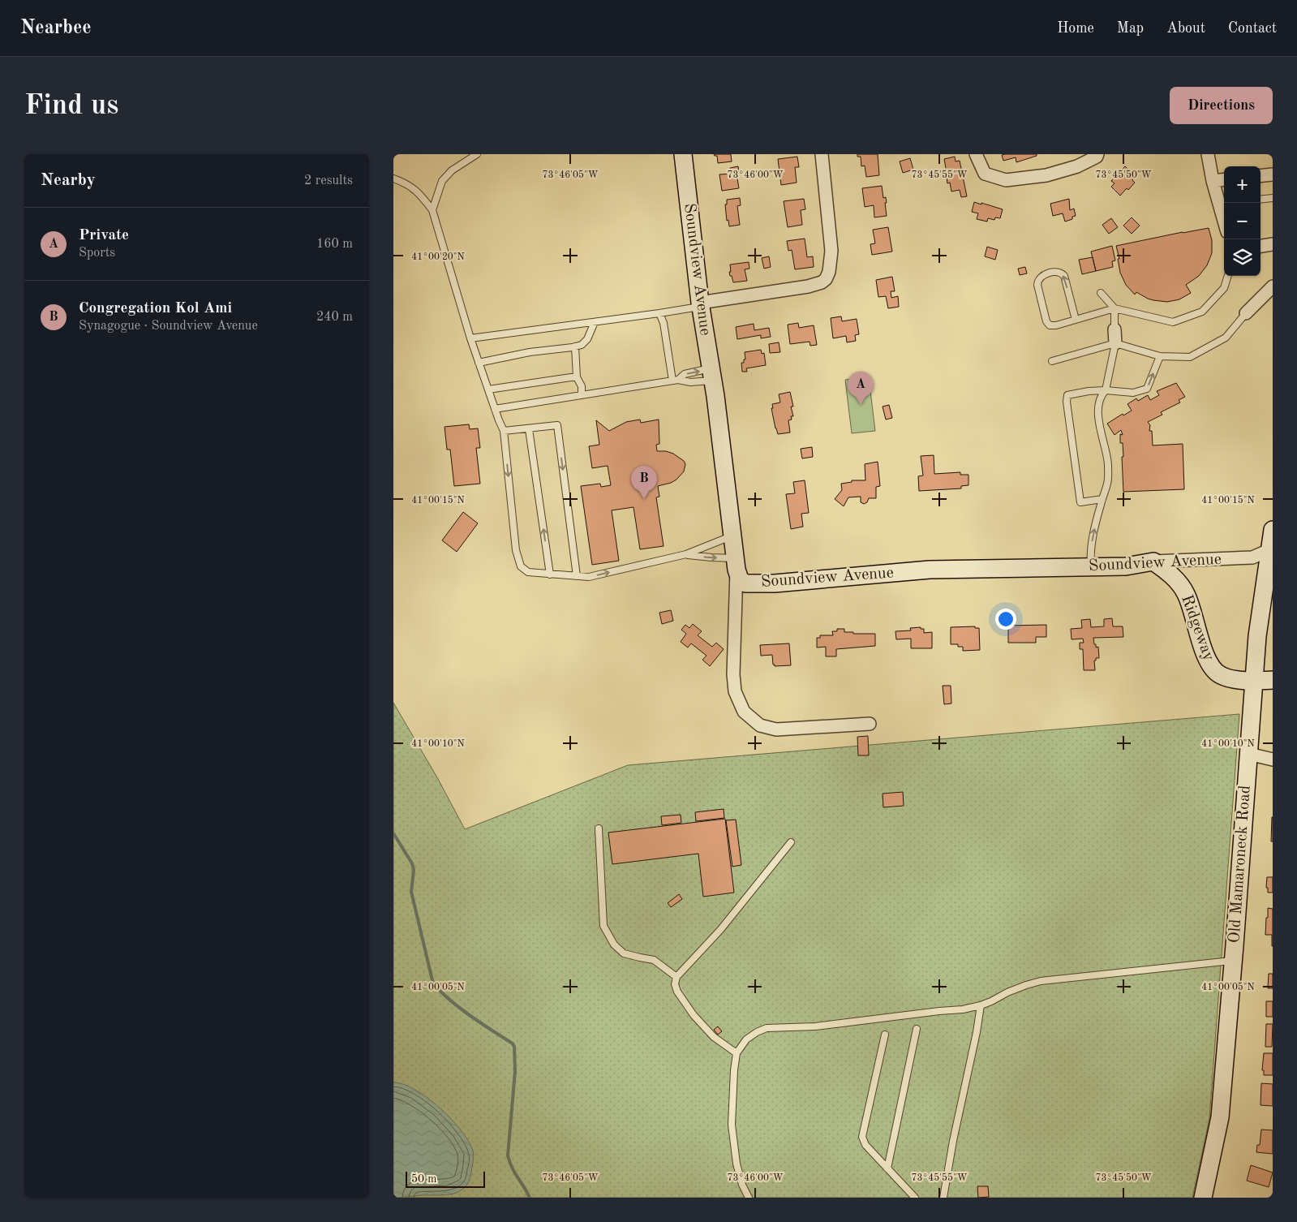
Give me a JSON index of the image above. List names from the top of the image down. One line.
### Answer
{"streets":{"street":["Soundview Avenue","Ridgeway","Old Mamaroneck Road"]},"crossings":[["Soundview Avenue","Ridgeway"],["Soundview Avenue","Old Mamaroneck Road"],["Ridgeway","Old Mamaroneck Road"]],"scale_bar":"50 m","page":{"header":"Nearbee","nav":["Home","Map","About","Contact"],"buttons":"Directions","title":"Find us","heading":["Nearby","2 results"],"map_buttons":["+","−"],"list":[{"mark":"A","name":"Private","note":"Sports","value":"160 m"},{"mark":"B","name":"Congregation Kol Ami","note":"Synagogue · Soundview Avenue","value":"240 m"}],"pins":["A","B"],"scale":"50 m"},"coordinates":["73°46'05\"W","73°46'00\"W","73°45'55\"W","73°45'50\"W","41°00'20\"N","41°00'15\"N","41°00'10\"N","41°00'05\"N"]}
